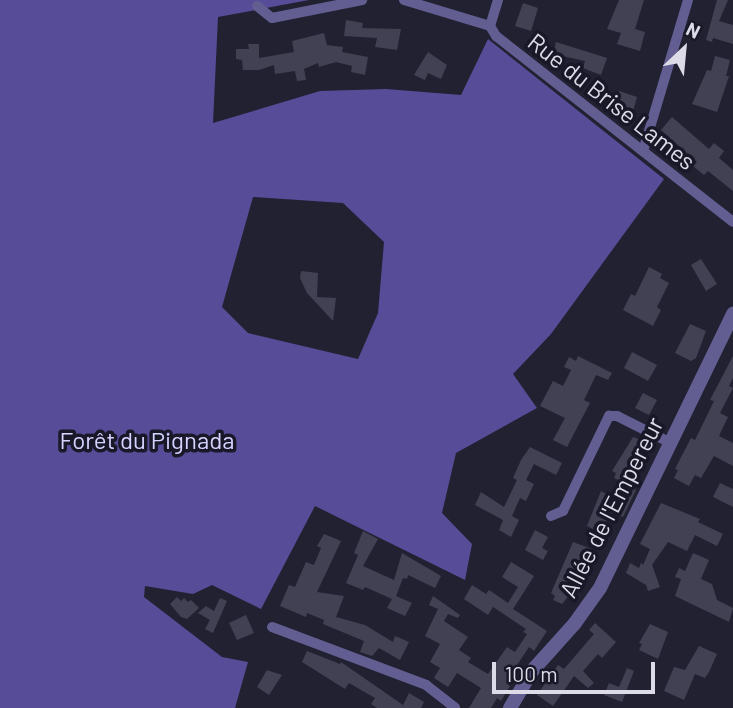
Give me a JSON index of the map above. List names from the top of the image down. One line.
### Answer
{"streets":{"street":["Rue du Brise Lames","Allée de l'Empereur"]},"parks":["Forêt du Pignada"],"scale_bar":"100 m","north":"top right"}
